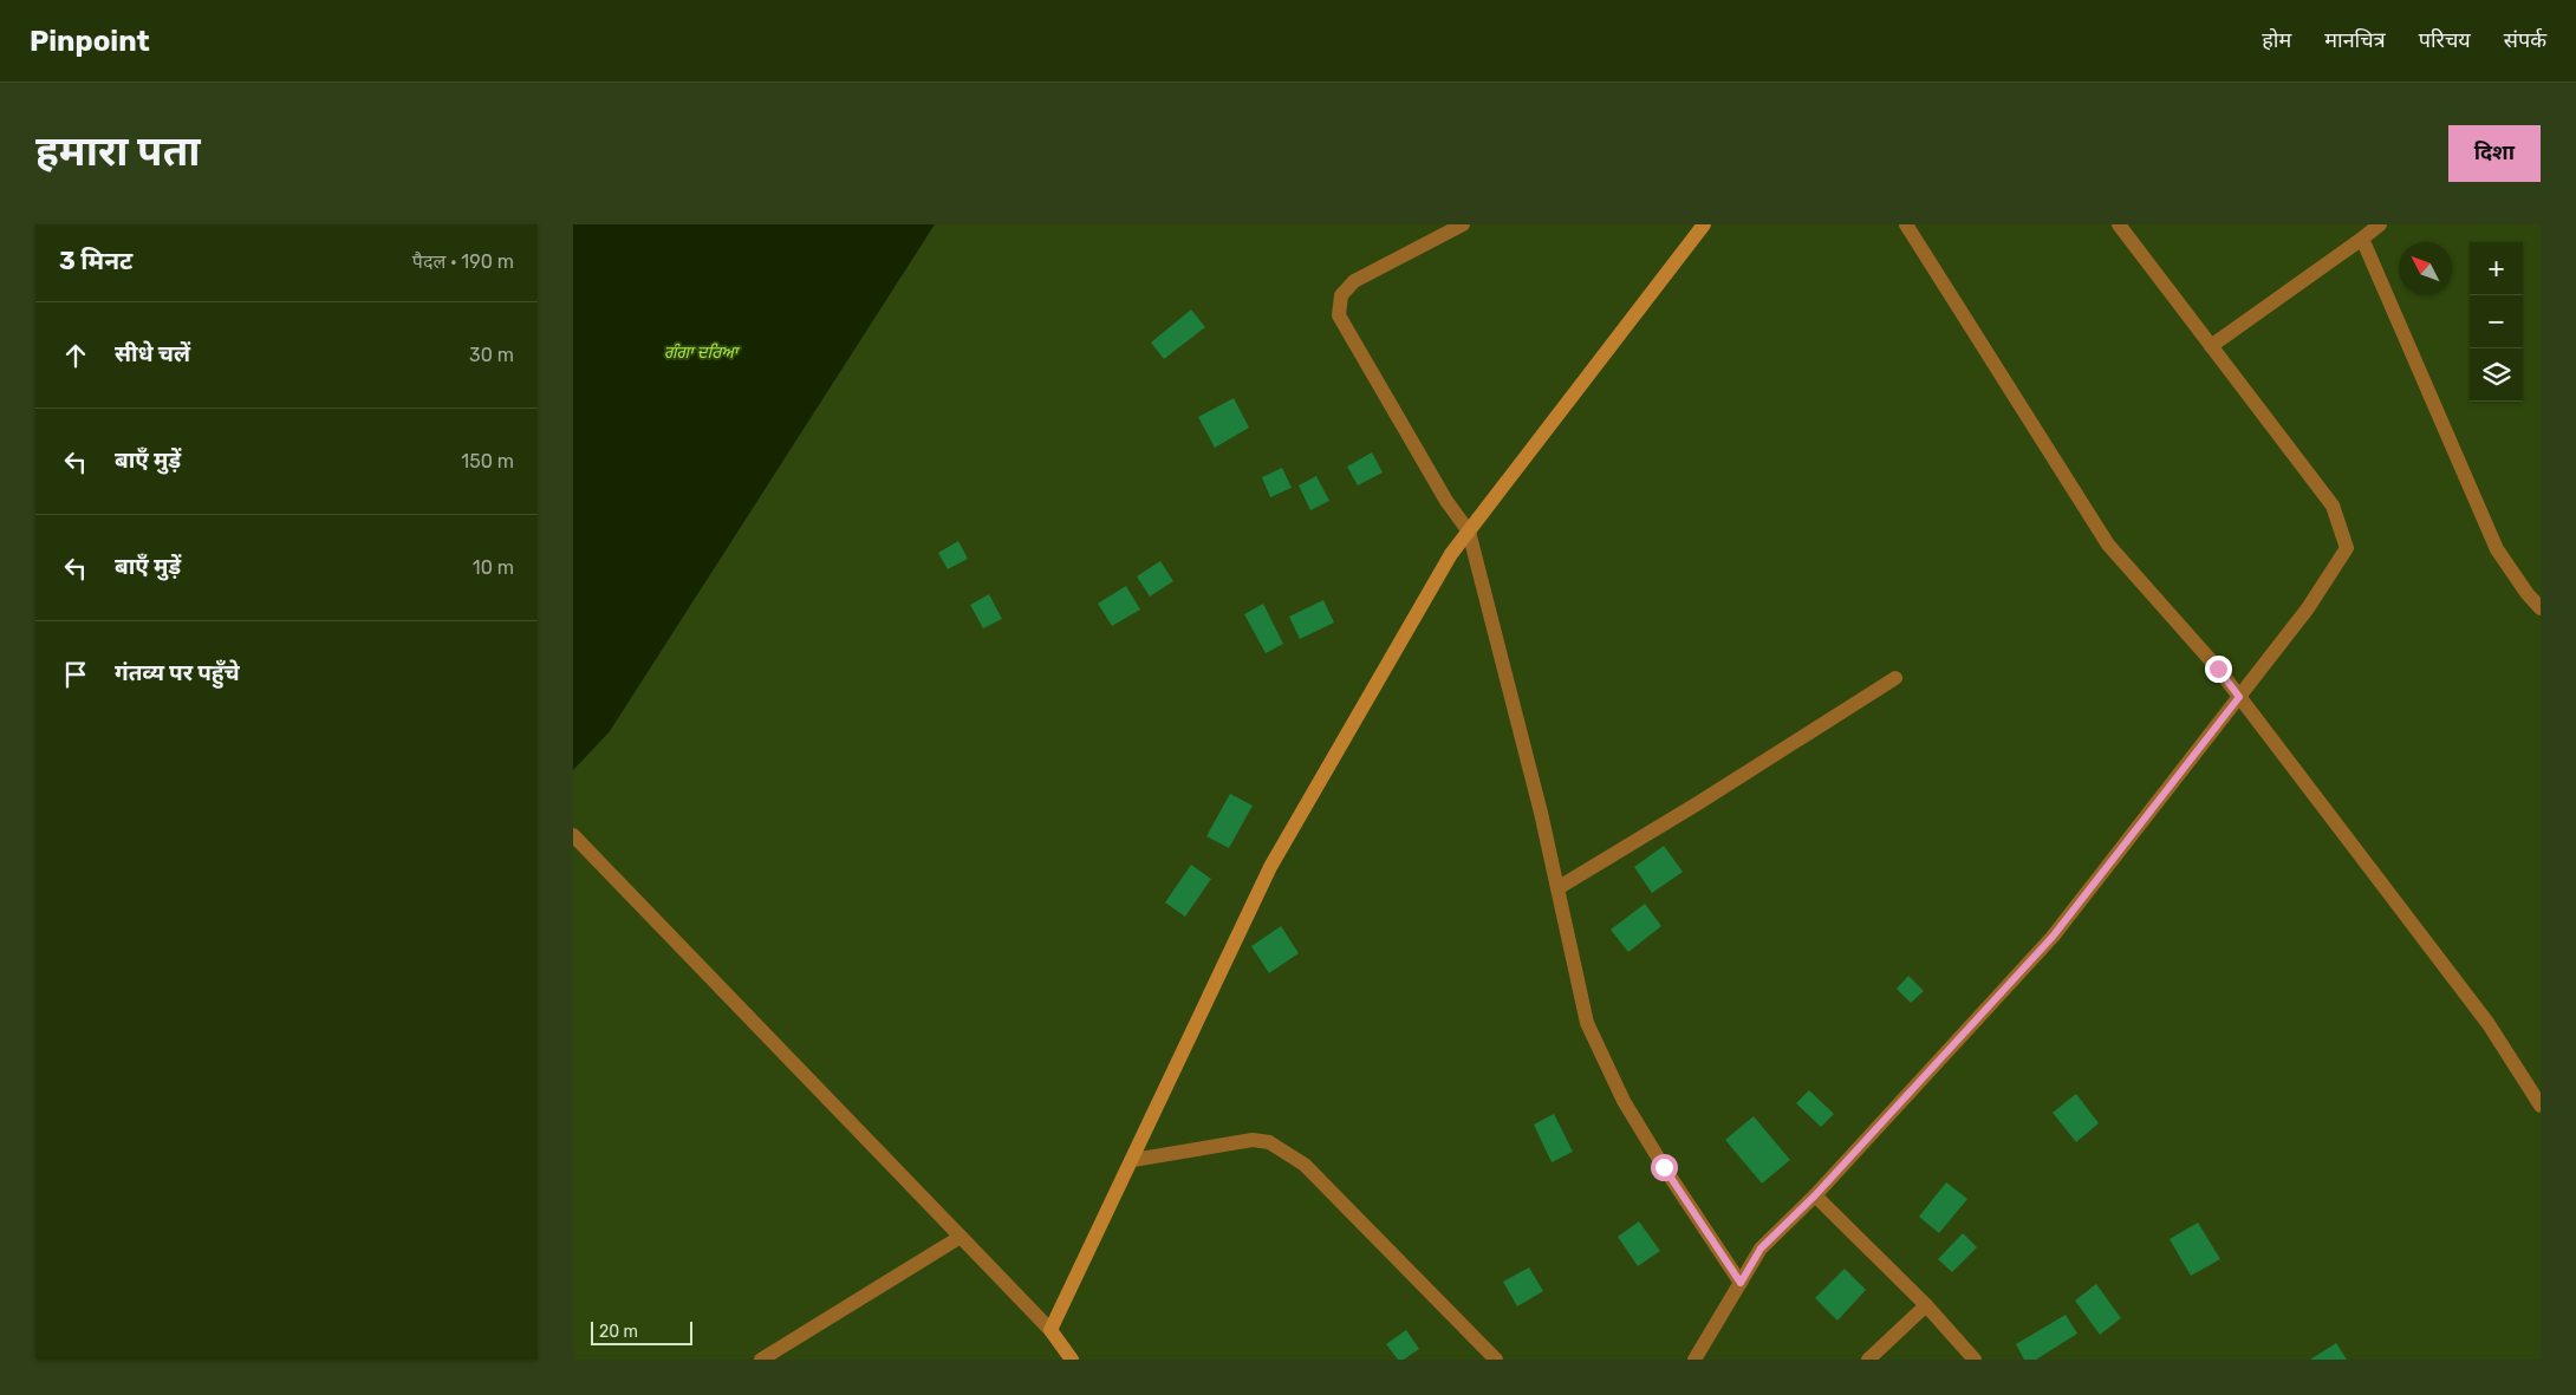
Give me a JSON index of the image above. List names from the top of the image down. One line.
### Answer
{"water":["ਗੰਗਾ ਦਰਿਆ"],"scale_bar":"20 m","north":"top left","page":{"header":"Pinpoint","nav":["होम","मानचित्र","परिचय","संपर्क"],"buttons":"दिशा","title":"हमारा पता","heading":["3 मिनट","पैदल · 190 m"],"map_buttons":["+","−"],"list":[["सीधे चलें","30 m"],["बाएँ मुड़ें","150 m"],["बाएँ मुड़ें","10 m"],"गंतव्य पर पहुँचे"],"scale":"20 m"}}
